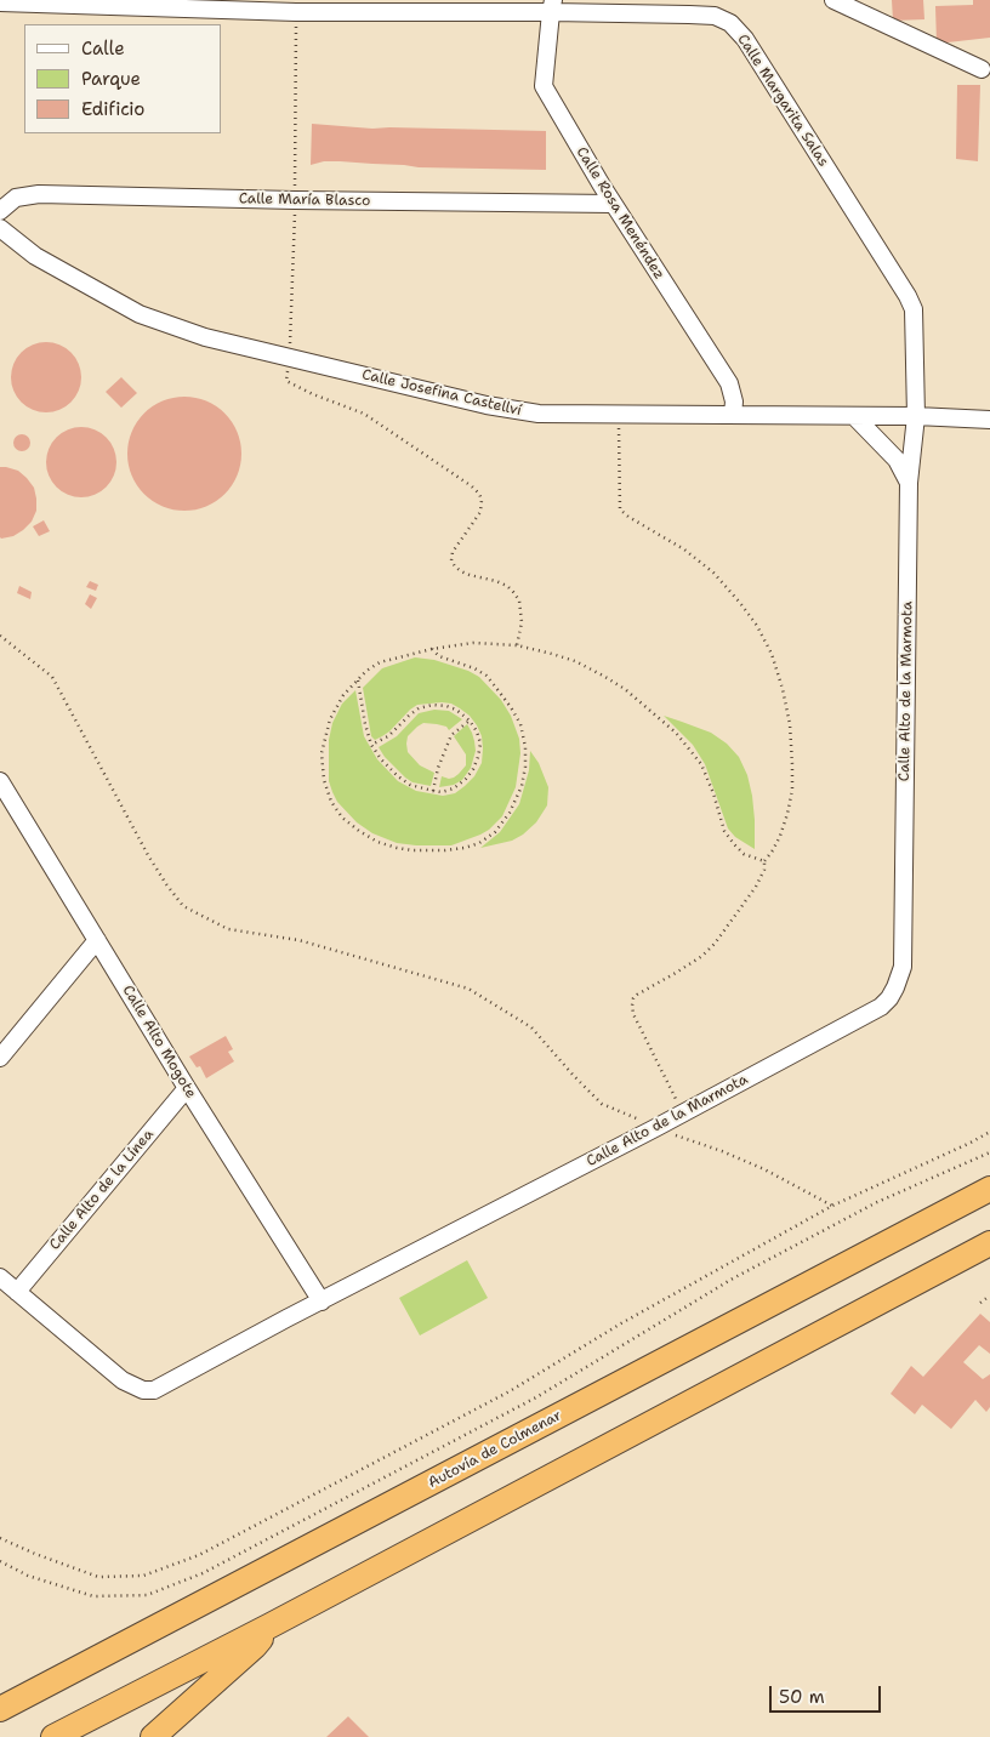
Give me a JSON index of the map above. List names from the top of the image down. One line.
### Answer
{"streets":{"highway":["Autovía de Colmenar"],"street":["Calle Margarita Salas","Calle María Blasco","Calle Rosa Menéndez","Calle Josefina Castellví","Calle Alto de la Marmota","Calle Alto Mogote","Calle Alto de la Línea"]},"crossings":[["Calle Margarita Salas","Calle Rosa Menéndez"],["Calle Margarita Salas","Calle Josefina Castellví"],["Calle Margarita Salas","Calle Alto de la Marmota"],["Calle María Blasco","Calle Rosa Menéndez"],["Calle Rosa Menéndez","Calle Josefina Castellví"],["Calle Josefina Castellví","Calle Alto de la Marmota"],["Calle Alto de la Marmota","Calle Alto Mogote"],["Calle Alto de la Marmota","Calle Alto de la Línea"],["Calle Alto Mogote","Calle Alto de la Línea"]],"legend":["Calle","Parque","Edificio"],"scale_bar":"50 m"}
